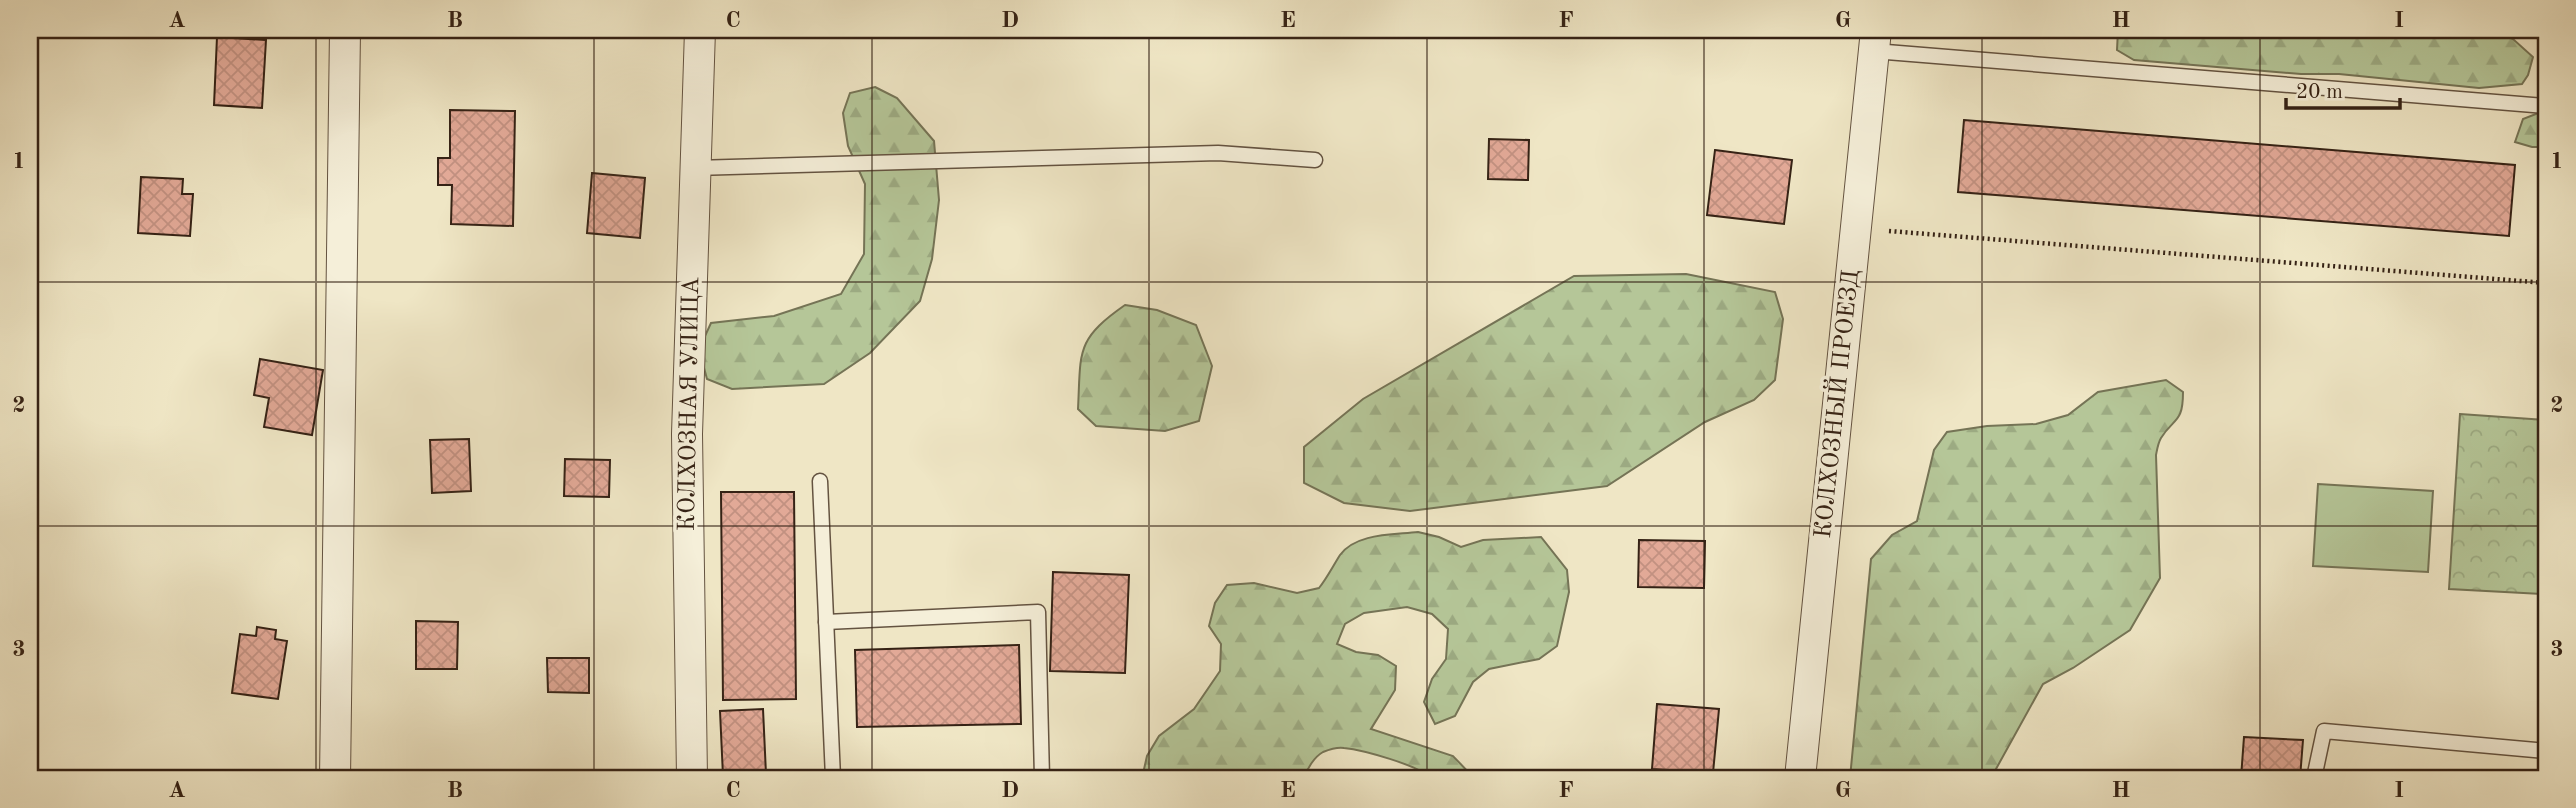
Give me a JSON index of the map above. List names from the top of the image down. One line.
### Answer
{"streets":{"street":["КОЛХОЗНАЯ УЛИЦА","КОЛХОЗНЫЙ ПРОЕЗД"]},"scale_bar":"20 m","grid":{"columns":["A","B","C","D","E","F","G","H","I"],"rows":["1","2","3"]}}
